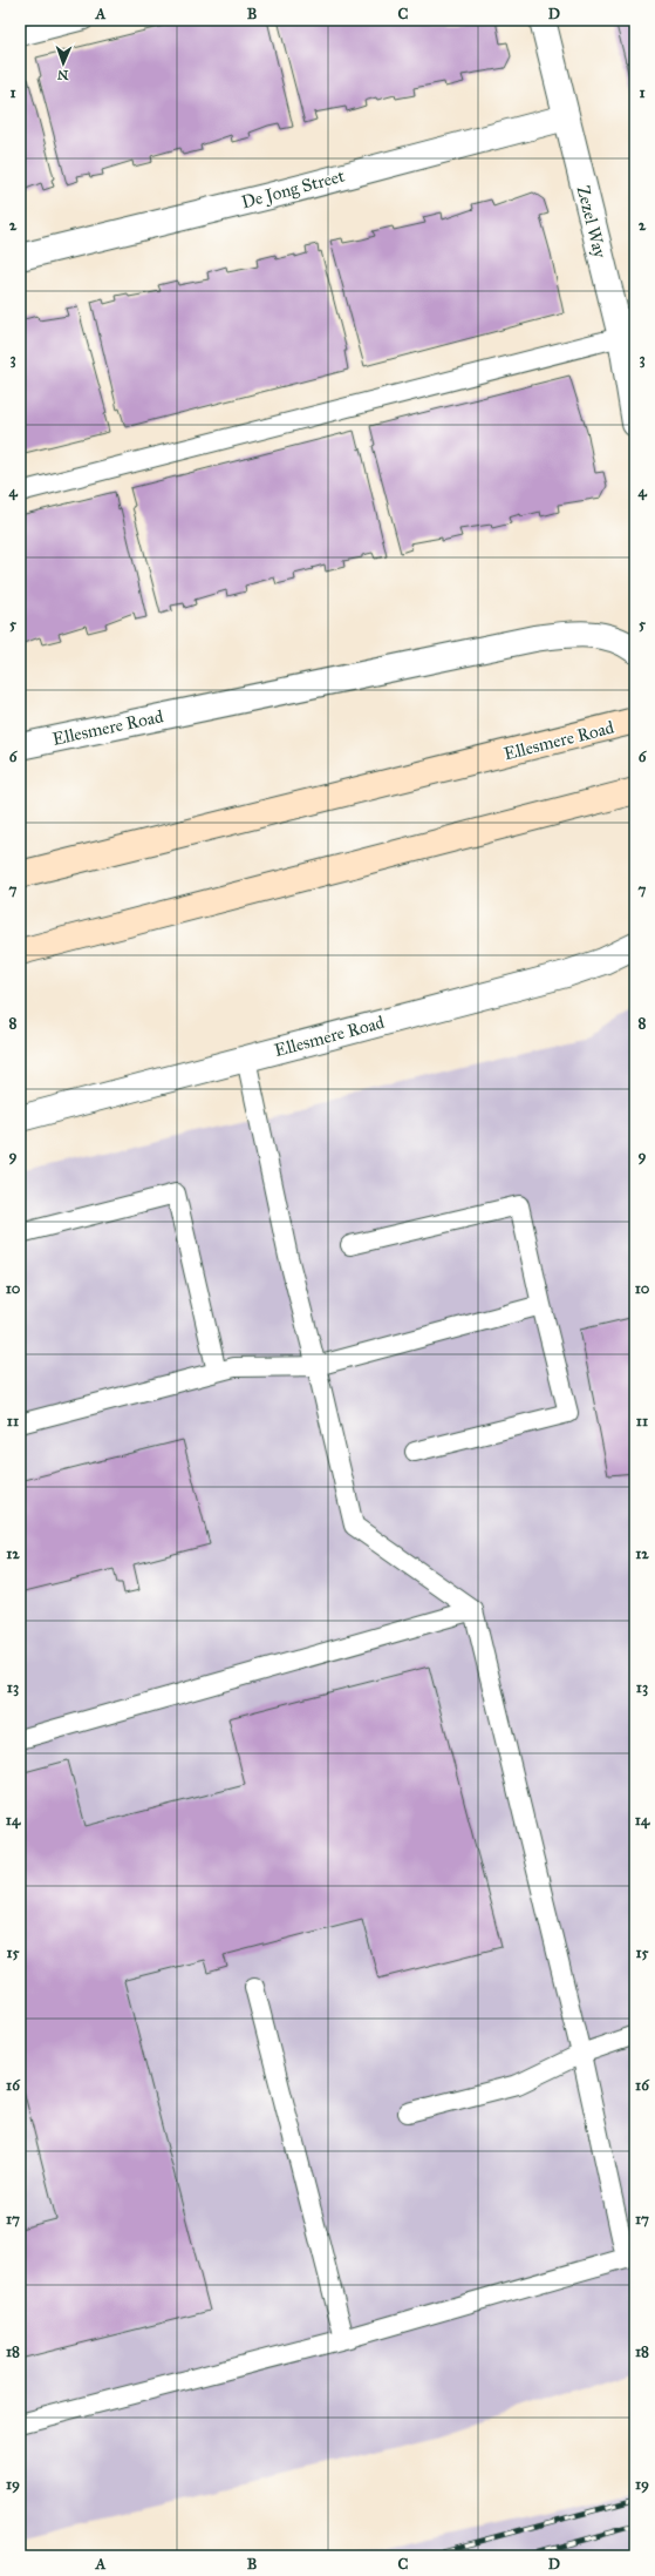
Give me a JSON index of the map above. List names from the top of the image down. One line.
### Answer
{"streets":{"main road":["Ellesmere Road"],"street":["De Jong Street","Zezel Way"]},"crossings":[["De Jong Street","Zezel Way"]],"north":"bottom","grid":{"columns":["A","B","C","D"],"rows":["1","2","3","4","5","6","7","8","9","10","11","12","13","14","15","16","17","18","19"]}}
